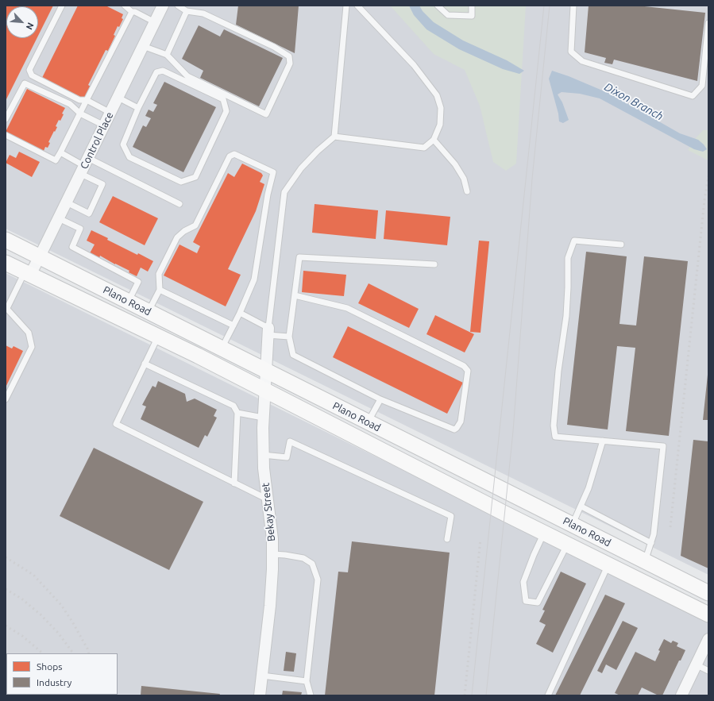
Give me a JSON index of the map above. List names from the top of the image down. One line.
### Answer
{"streets":{"main road":["Plano Road"],"street":["Control Place","Bekay Street"]},"crossings":[["Control Place","Plano Road"],["Plano Road","Bekay Street"]],"water":["Dixon Branch"],"legend":["Shops","Industry"],"north":"bottom right"}
